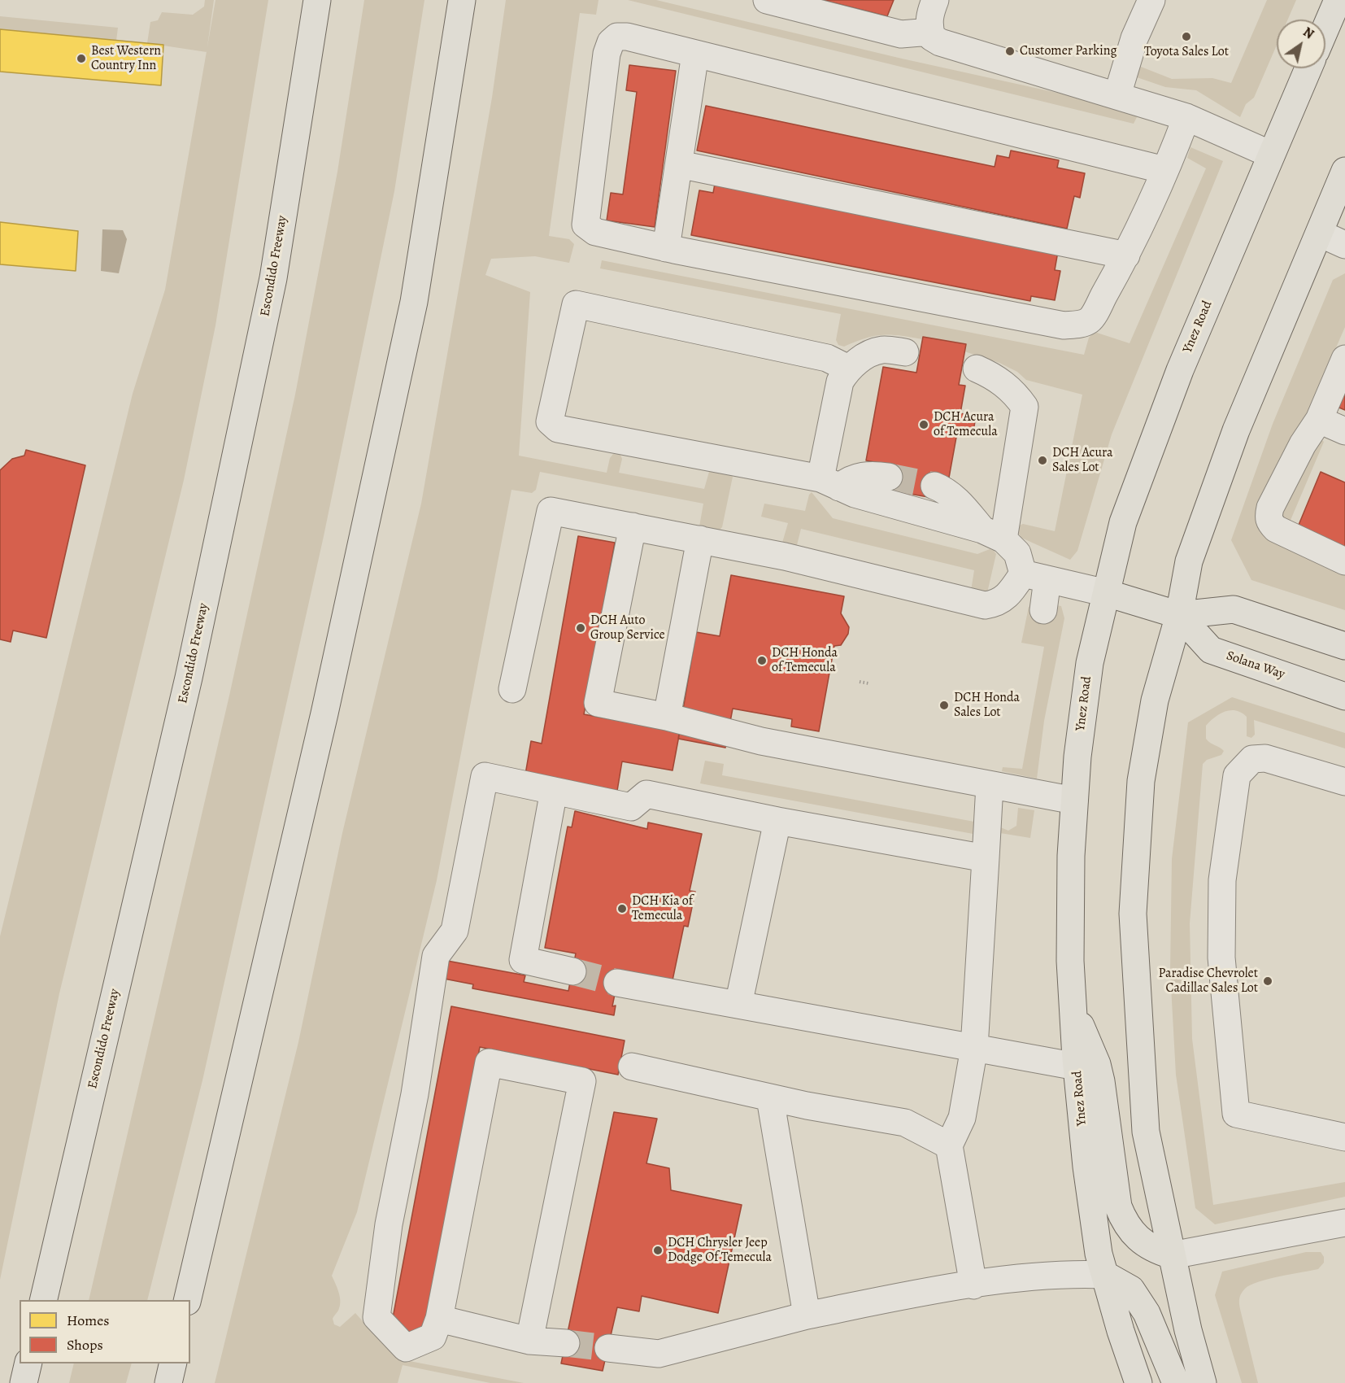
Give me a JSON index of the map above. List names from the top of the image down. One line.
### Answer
{"streets":{"main road":["Escondido Freeway","Ynez Road","Solana Way"]},"places":["Toyota Sales Lot","Customer Parking","Best Western Country Inn","DCH Acura of Temecula","DCH Acura Sales Lot","DCH Auto Group Service","DCH Honda of Temecula","DCH Honda Sales Lot","DCH Kia of Temecula","Paradise Chevrolet Cadillac Sales Lot","DCH Chrysler Jeep Dodge Of Temecula"],"legend":["Homes","Shops"],"north":"top right"}
